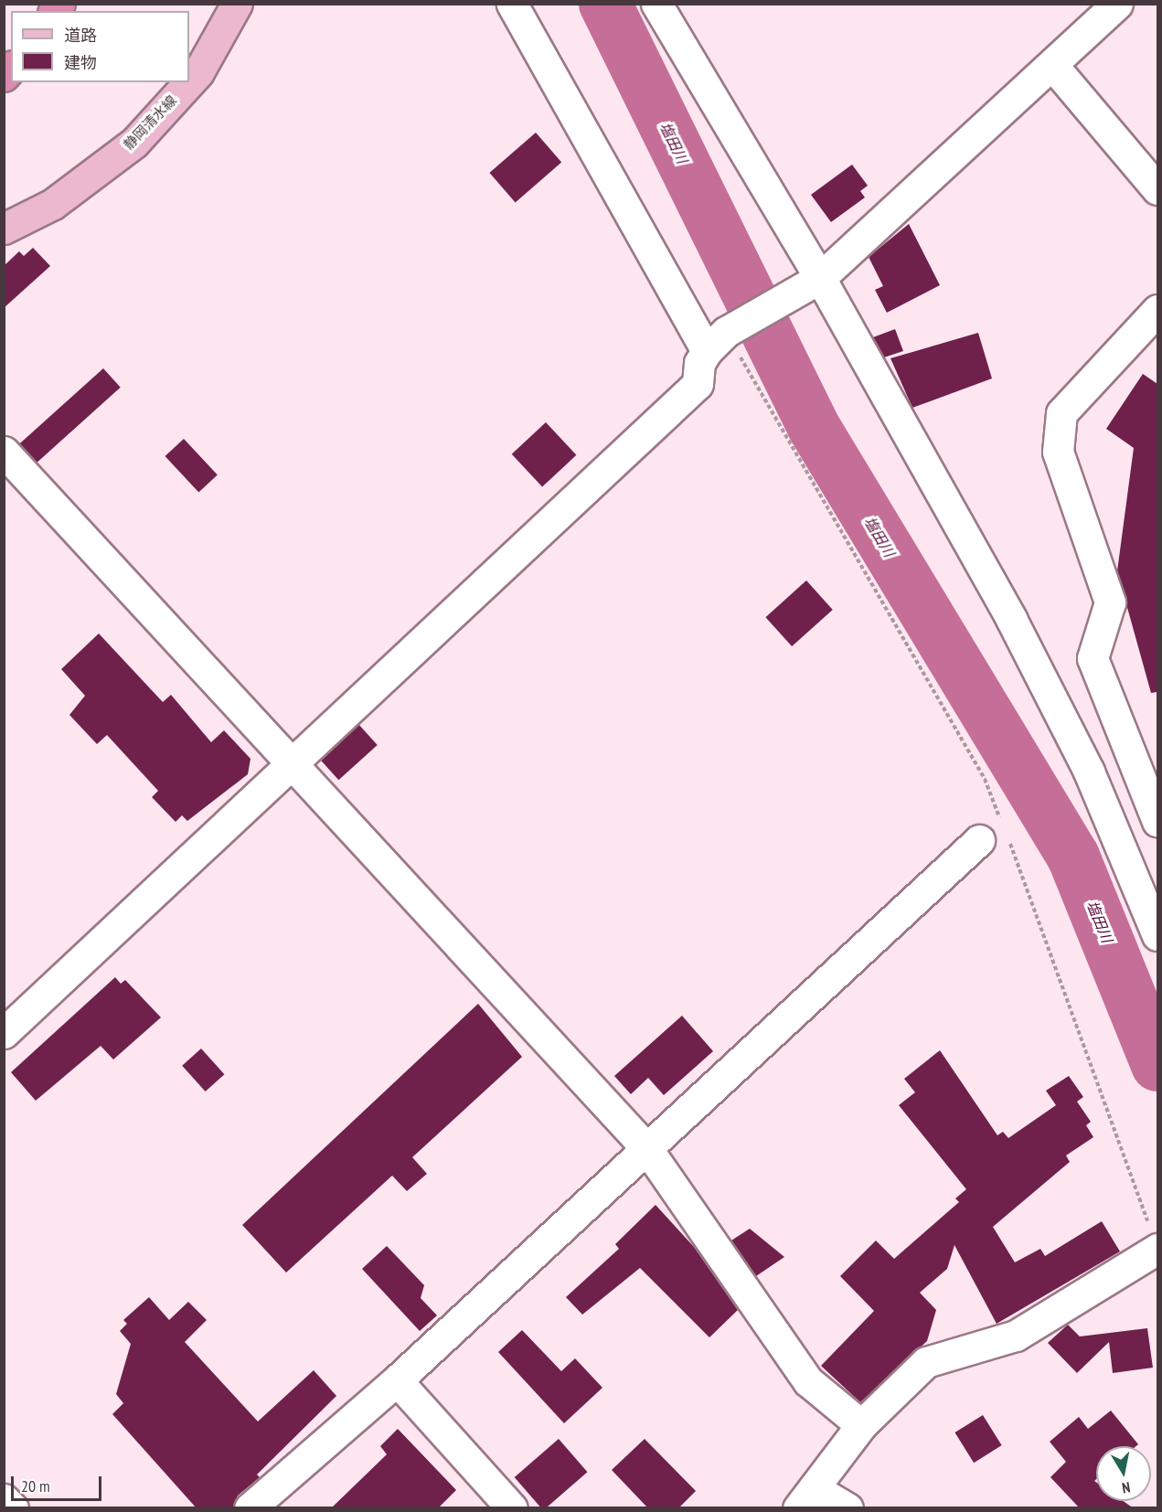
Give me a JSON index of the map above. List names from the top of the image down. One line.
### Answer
{"streets":{"main road":["静岡清水線"]},"water":["塩田川"],"legend":["道路","建物"],"scale_bar":"20 m","north":"bottom"}
